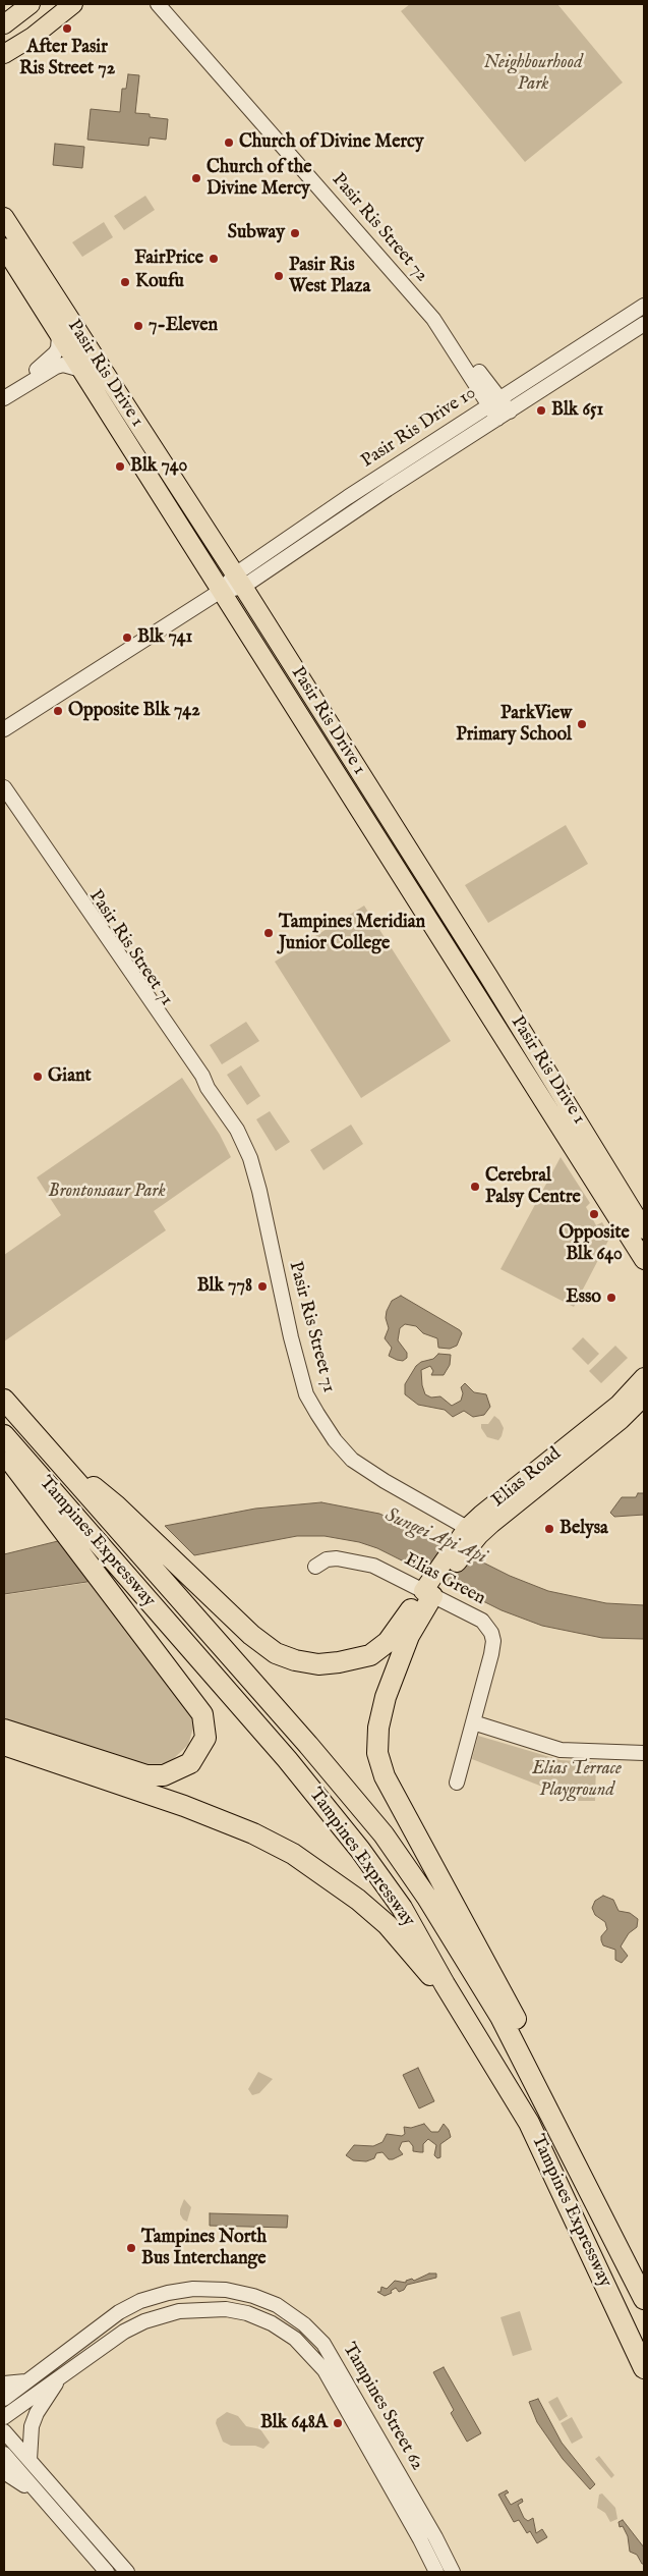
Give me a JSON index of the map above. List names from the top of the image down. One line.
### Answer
{"streets":{"highway":["Tampines Expressway"],"main road":["Pasir Ris Drive 1","Elias Road"],"street":["Pasir Ris Street 72","Pasir Ris Drive 10","Pasir Ris Street 71","Elias Green","Tampines Street 62"]},"crossings":[["Pasir Ris Street 72","Pasir Ris Drive 10"],["Pasir Ris Drive 1","Pasir Ris Drive 10"],["Pasir Ris Street 71","Elias Road"],["Elias Road","Elias Green"]],"water":["Sungei Api Api"],"parks":["Neighbourhood Park","Brontonsaur Park","Elias Terrace Playground"],"places":["After Pasir Ris Street 72","Church of Divine Mercy","Church of the Divine Mercy","Subway","FairPrice","Pasir Ris West Plaza","Koufu","7-Eleven","Blk 651","Blk 740","Blk 741","Opposite Blk 742","ParkView Primary School","Tampines Meridian Junior College","Giant","Cerebral Palsy Centre","Opposite Blk 640","Blk 778","Esso","Belysa","Tampines North Bus Interchange","Blk 648A"]}
